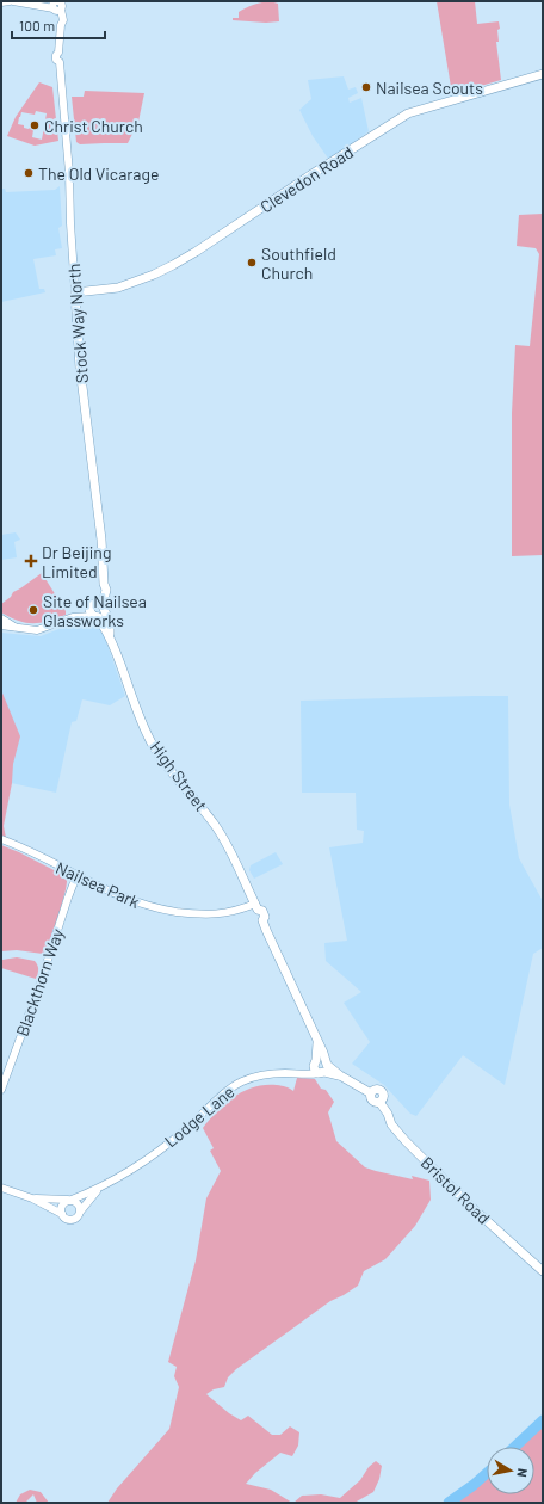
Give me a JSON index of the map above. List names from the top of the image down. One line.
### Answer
{"streets":{"main road":["Clevedon Road","Stock Way North","High Street","Bristol Road"],"street":["Nailsea Park","Blackthorn Way","Lodge Lane"]},"crossings":[["Clevedon Road","Stock Way North"],["Stock Way North","High Street"],["High Street","Nailsea Park"],["High Street","Lodge Lane"],["High Street","Bristol Road"],["Nailsea Park","Blackthorn Way"],["Lodge Lane","Bristol Road"]],"places":{"other":["Nailsea Scouts","Christ Church","The Old Vicarage","Southfield Church","Site of Nailsea Glassworks"],"health":["Dr Beijing Limited"]},"scale_bar":"100 m","north":"right"}
